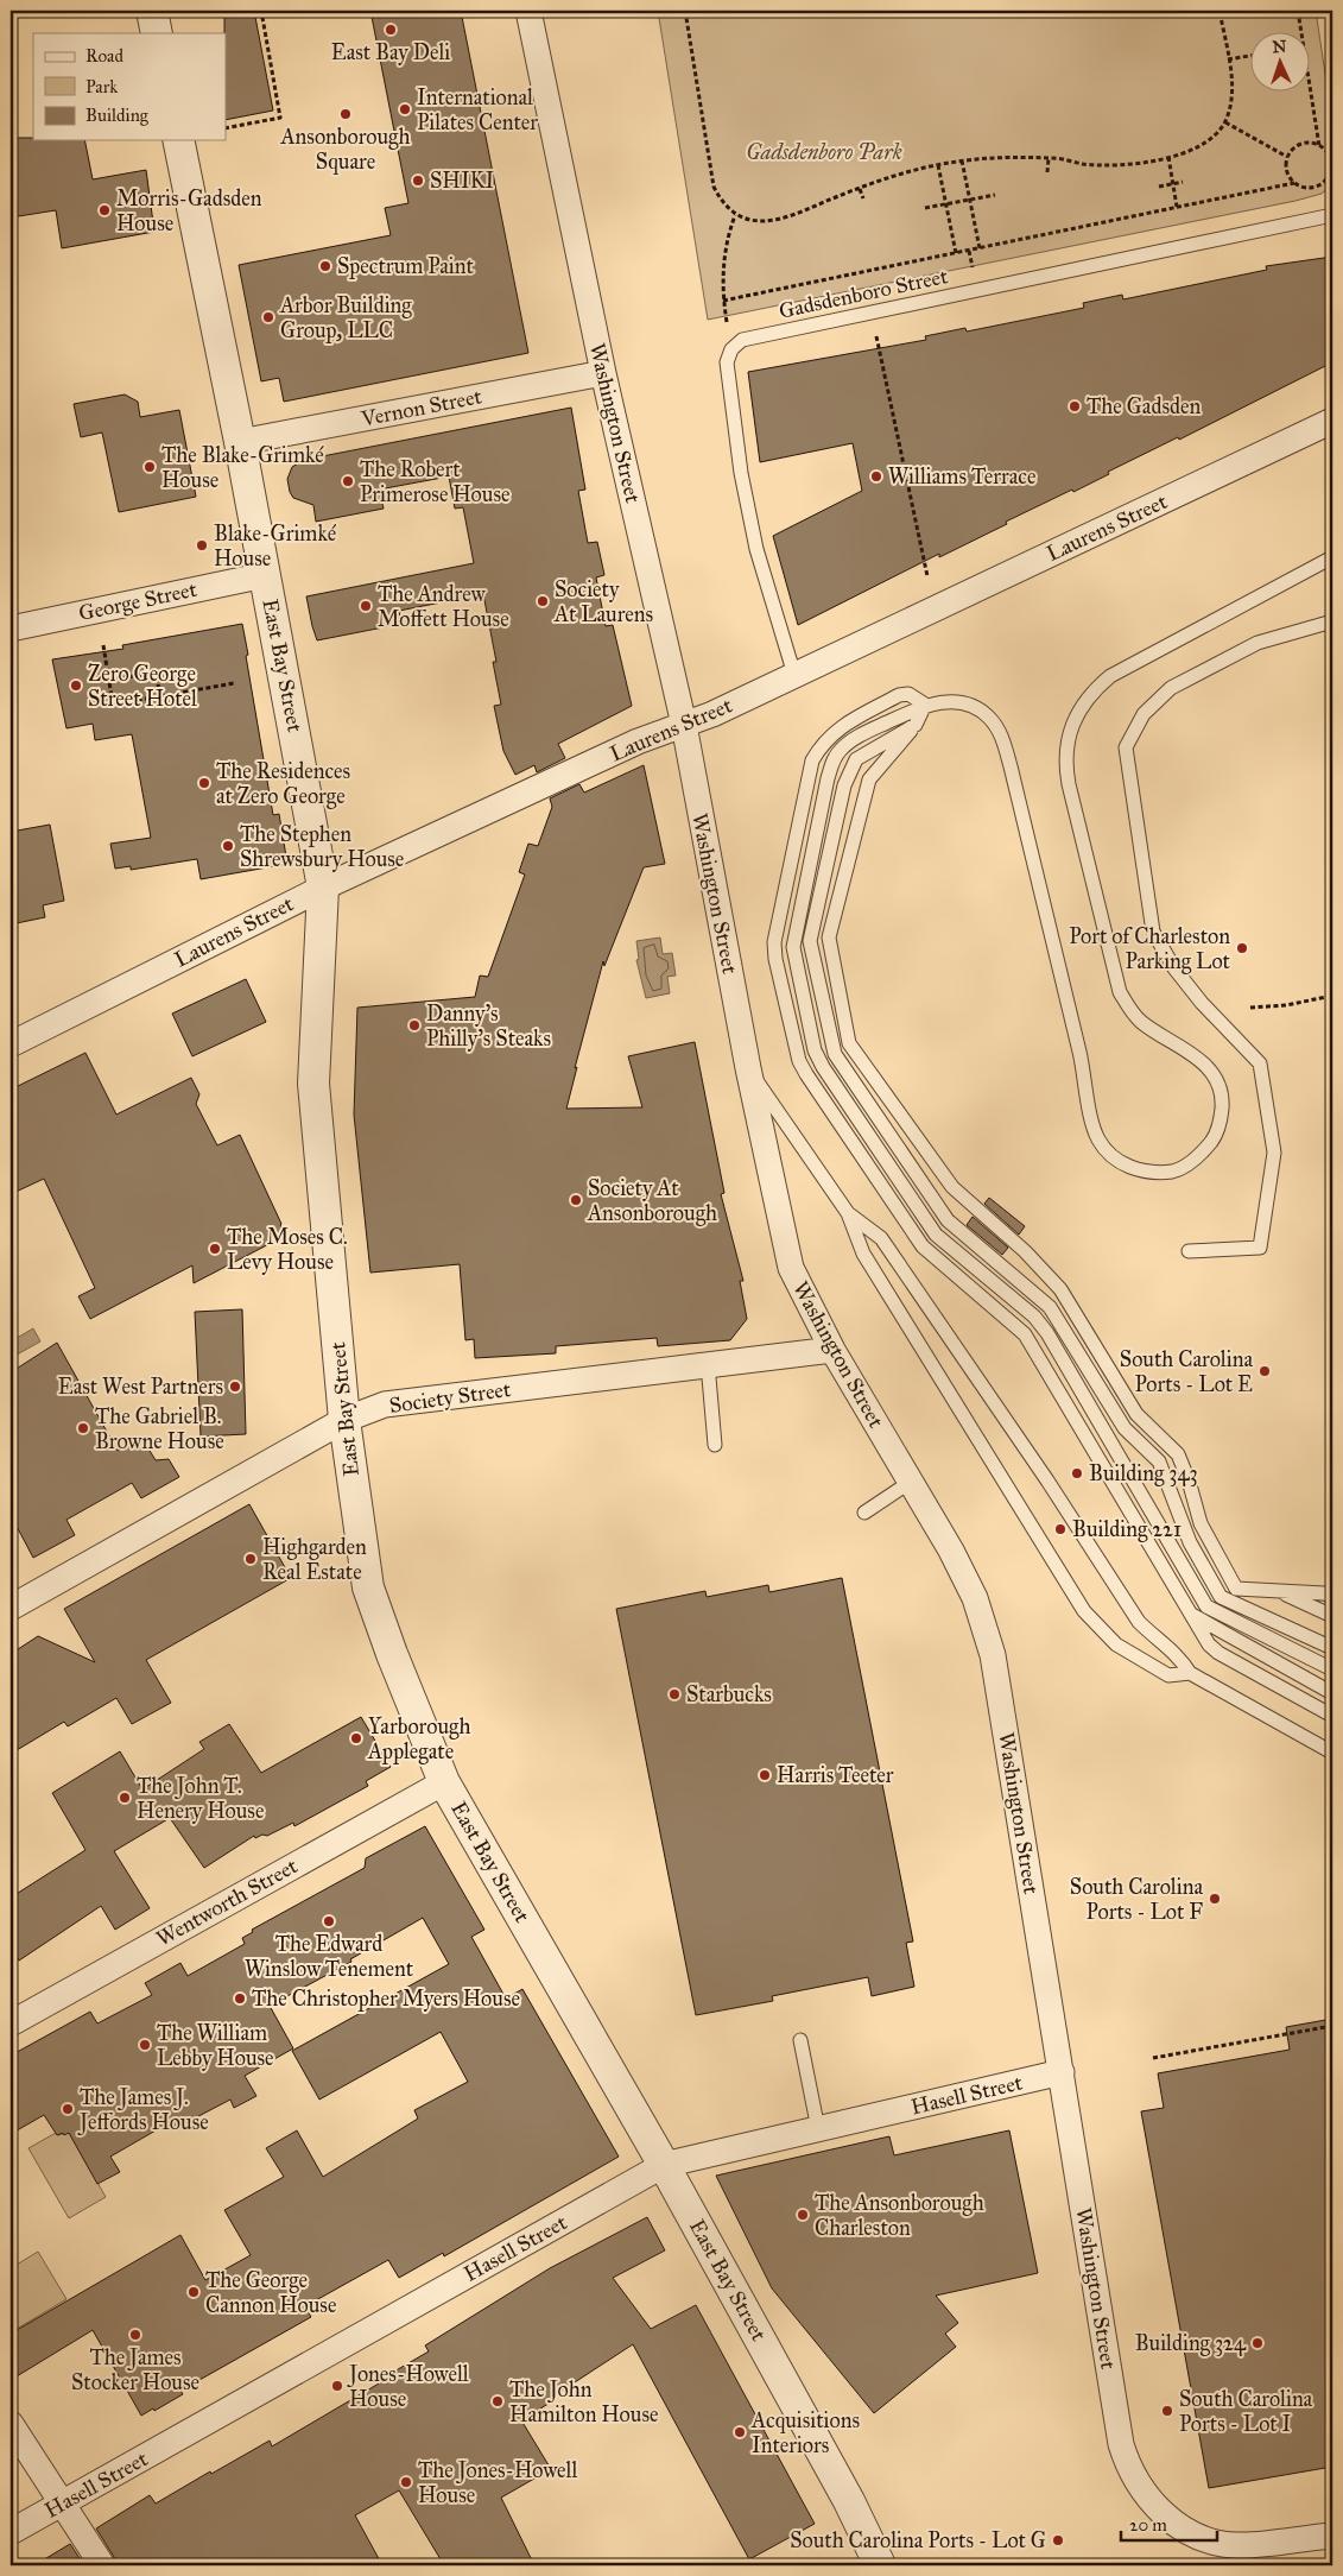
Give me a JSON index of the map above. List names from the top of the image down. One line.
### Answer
{"streets":{"street":["Vernon Street","Washington Street","Laurens Street","George Street","East Bay Street","Society Street","Wentworth Street","Hasell Street"],"lane":["Gadsdenboro Street"]},"crossings":[["Vernon Street","Washington Street"],["Vernon Street","East Bay Street"],["Washington Street","Laurens Street"],["Washington Street","Society Street"],["Washington Street","Hasell Street"],["Laurens Street","East Bay Street"],["George Street","East Bay Street"],["East Bay Street","Society Street"],["East Bay Street","Wentworth Street"],["East Bay Street","Hasell Street"]],"parks":["Gadsdenboro Park"],"places":["East Bay Deli","International Pilates Center","Ansonborough Square","SHIKI","Morris-Gadsden House","Spectrum Paint","Arbor Building Group, LLC","The Gadsden","The Blake-Grimké House","Williams Terrace","The Robert Primerose House","Blake-Grimké House","Society At Laurens","The Andrew Moffett House","Zero George Street Hotel","The Residences at Zero George","The Stephen Shrewsbury House","Port of Charleston Parking Lot","Danny's Philly's Steaks","Society At Ansonborough","The Moses C. Levy House","South Carolina Ports - Lot E","East West Partners","The Gabriel B. Browne House","Building 343","Building 221","Highgarden Real Estate","Starbucks","Yarborough Applegate","Harris Teeter","The John T. Henery House","South Carolina Ports - Lot F","The Edward Winslow Tenement","The Christopher Myers House","The William Lebby House","The James J. Jeffords House","The Ansonborough Charleston","The George Cannon House","The James Stocker House","Building 324","Jones-Howell House","The John Hamilton House","South Carolina Ports - Lot I","Acquisitions Interiors","The Jones-Howell House","South Carolina Ports - Lot G"],"legend":["Road","Park","Building"],"scale_bar":"20 m","north":"top"}
